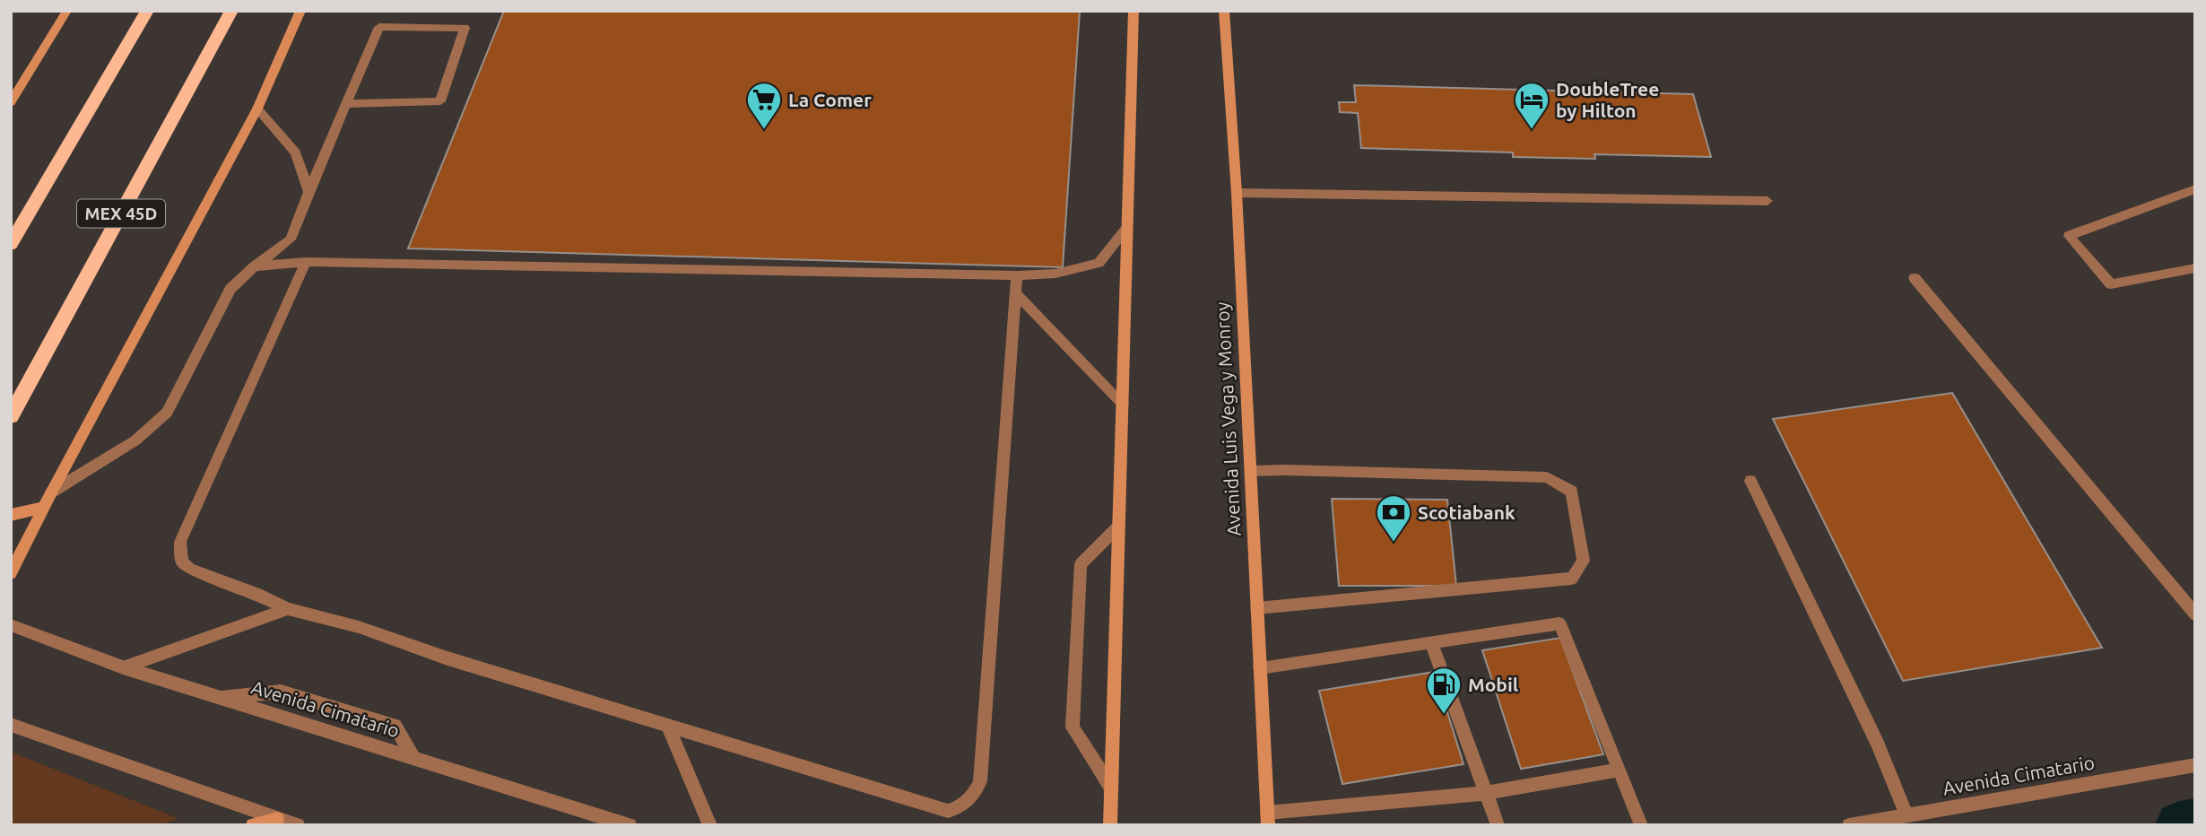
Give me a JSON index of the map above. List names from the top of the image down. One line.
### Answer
{"streets":{"highway":["MEX 45D"],"main road":["Avenida Luis Vega y Monroy"],"street":["Avenida Cimatario"]},"places":{"supermarket":["La Comer"],"hotel":["DoubleTree by Hilton"],"bank":["Scotiabank"],"fuel station":["Mobil"]}}
